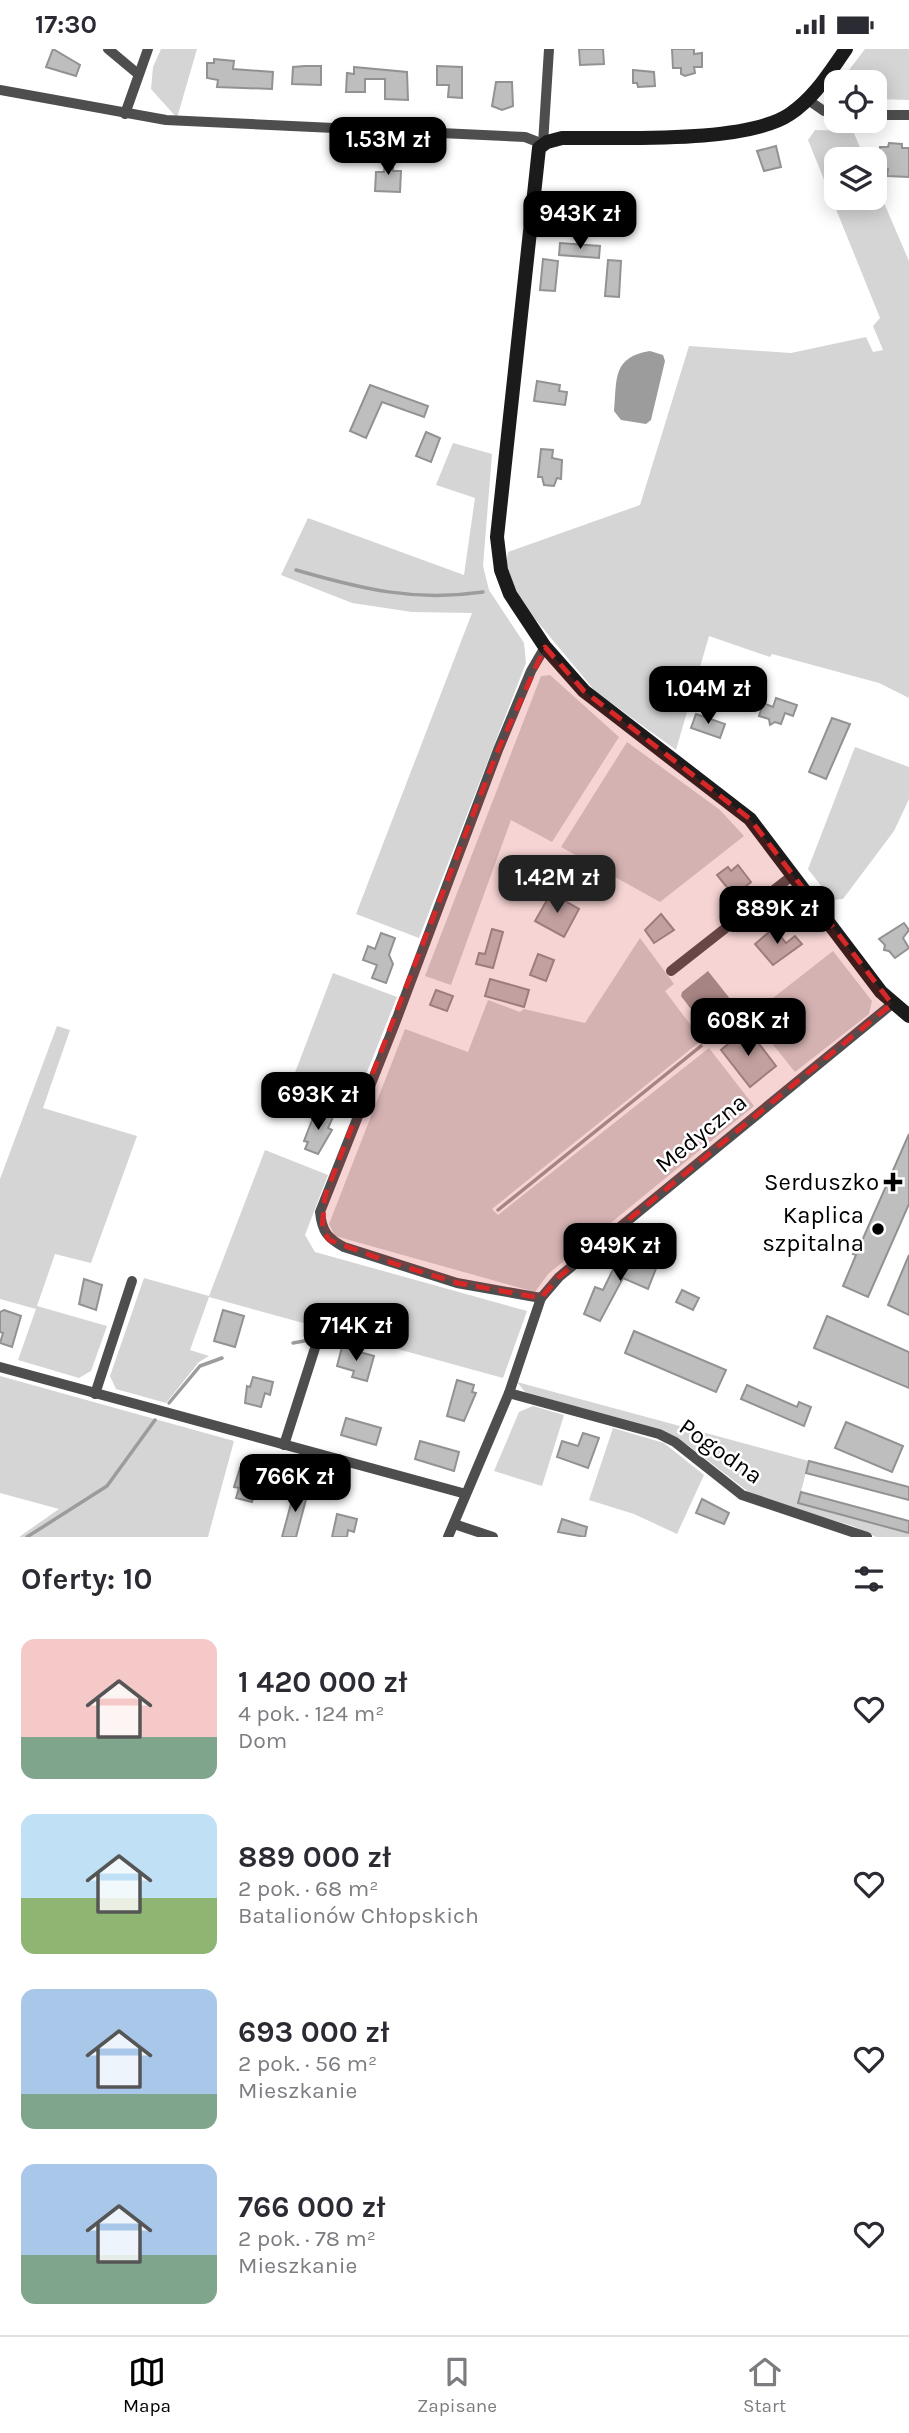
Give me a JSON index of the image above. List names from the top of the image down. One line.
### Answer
{"streets":{"street":["Medyczna","Pogodna"]},"places":{"health":["Serduszko"],"other":["Kaplica szpitalna"]},"page":{"status":"17:30","price":["1.53M zł","943K zł","1.04M zł","1.42M zł","889K zł","608K zł","693K zł","949K zł","714K zł","766K zł"],"heading":"Oferty: 10","list":[{"name":"1 420 000 zł","note":"4 pok. · 124 m² · Dom"},{"name":"889 000 zł","note":"2 pok. · 68 m² · Batalionów Chłopskich"},{"name":"693 000 zł","note":"2 pok. · 56 m² · Mieszkanie"},{"name":"766 000 zł","note":"2 pok. · 78 m² · Mieszkanie"}],"tabs":["Mapa","Zapisane","Start"]}}
